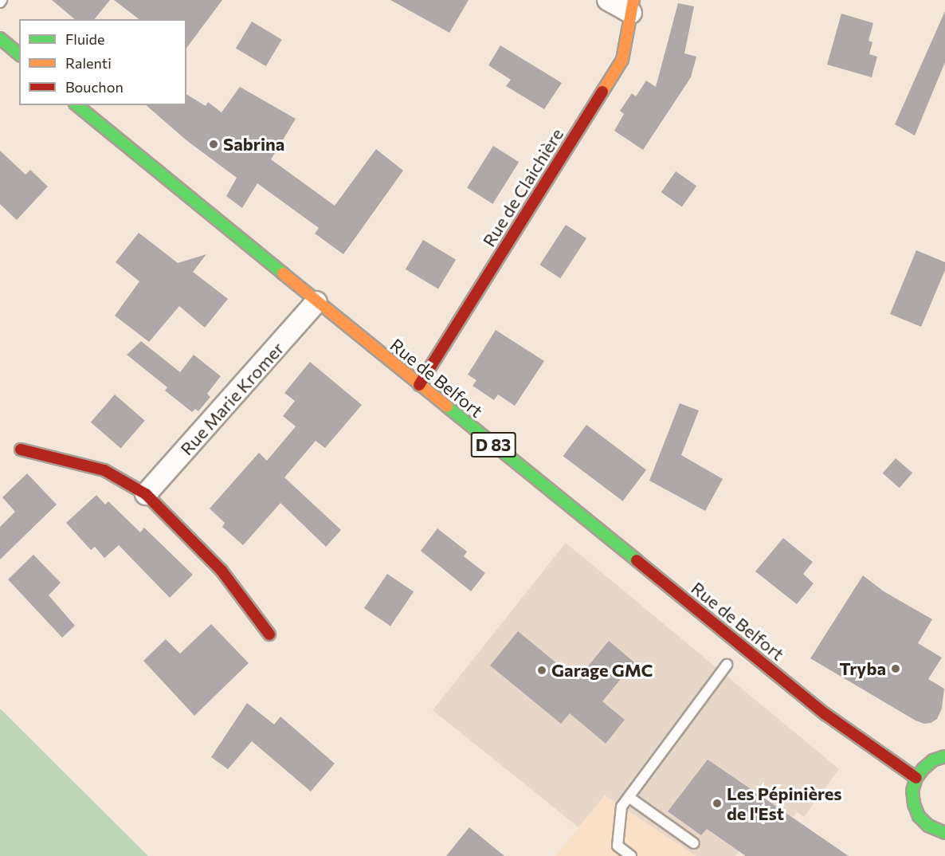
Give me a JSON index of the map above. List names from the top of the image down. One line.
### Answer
{"streets":{"main road":["Rue de Claichière","Rue de Belfort","D 83"],"street":["Rue Marie Kromer"]},"crossings":[["Rue de Claichière","Rue de Belfort"],["Rue de Belfort","Rue Marie Kromer"]],"places":["Sabrina","Tryba","Garage GMC","Les Pépinières de l'Est"],"legend":["Fluide","Ralenti","Bouchon"]}
